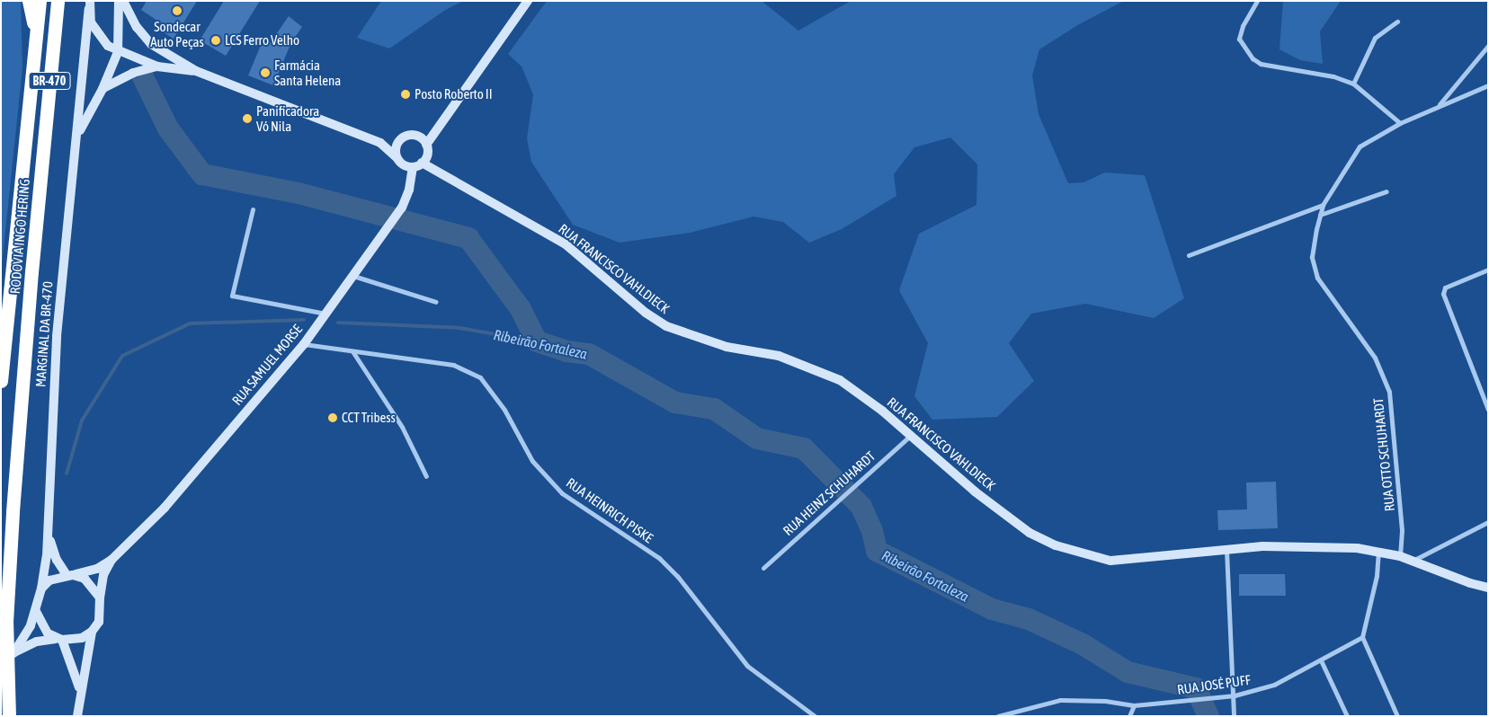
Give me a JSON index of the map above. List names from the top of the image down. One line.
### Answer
{"streets":{"highway":["BR-470","RODOVIA INGO HERING"],"main road":["RUA FRANCISCO VAHLDIECK","MARGINAL DA BR-470","RUA SAMUEL MORSE"],"street":["RUA OTTO SCHUHARDT","RUA HEINZ SCHUHARDT","RUA HEINRICH PISKE","RUA JOSÉ PUFF"]},"crossings":[["RUA FRANCISCO VAHLDIECK","RUA SAMUEL MORSE"],["RUA FRANCISCO VAHLDIECK","RUA OTTO SCHUHARDT"],["RUA FRANCISCO VAHLDIECK","RUA HEINZ SCHUHARDT"],["MARGINAL DA BR-470","RUA SAMUEL MORSE"],["RUA SAMUEL MORSE","RUA HEINRICH PISKE"]],"water":["Ribeirão Fortaleza"],"places":["Sondecar Auto Peças","LCS Ferro Velho","Farmácia Santa Helena","Posto Roberto II","Panificadora Vó Nila","CCT Tribess"]}
